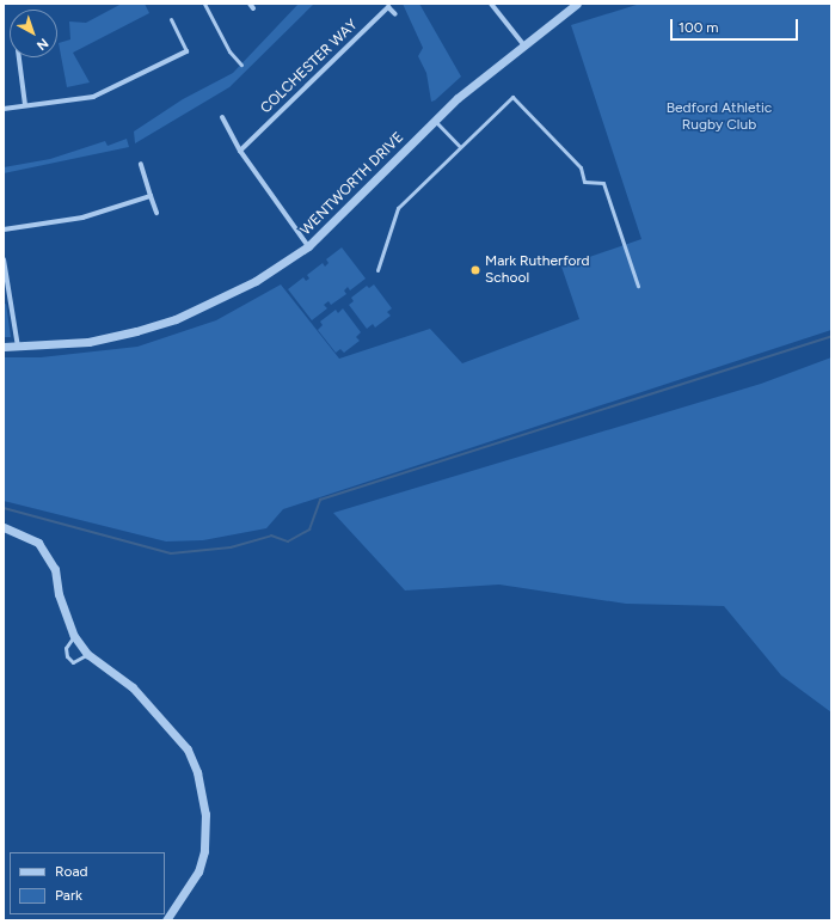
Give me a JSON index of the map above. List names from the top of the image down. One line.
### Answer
{"streets":{"street":["COLCHESTER WAY","WENTWORTH DRIVE"]},"parks":["Bedford Athletic Rugby Club"],"places":["Mark Rutherford School"],"legend":["Road","Park"],"scale_bar":"100 m","north":"bottom right"}
